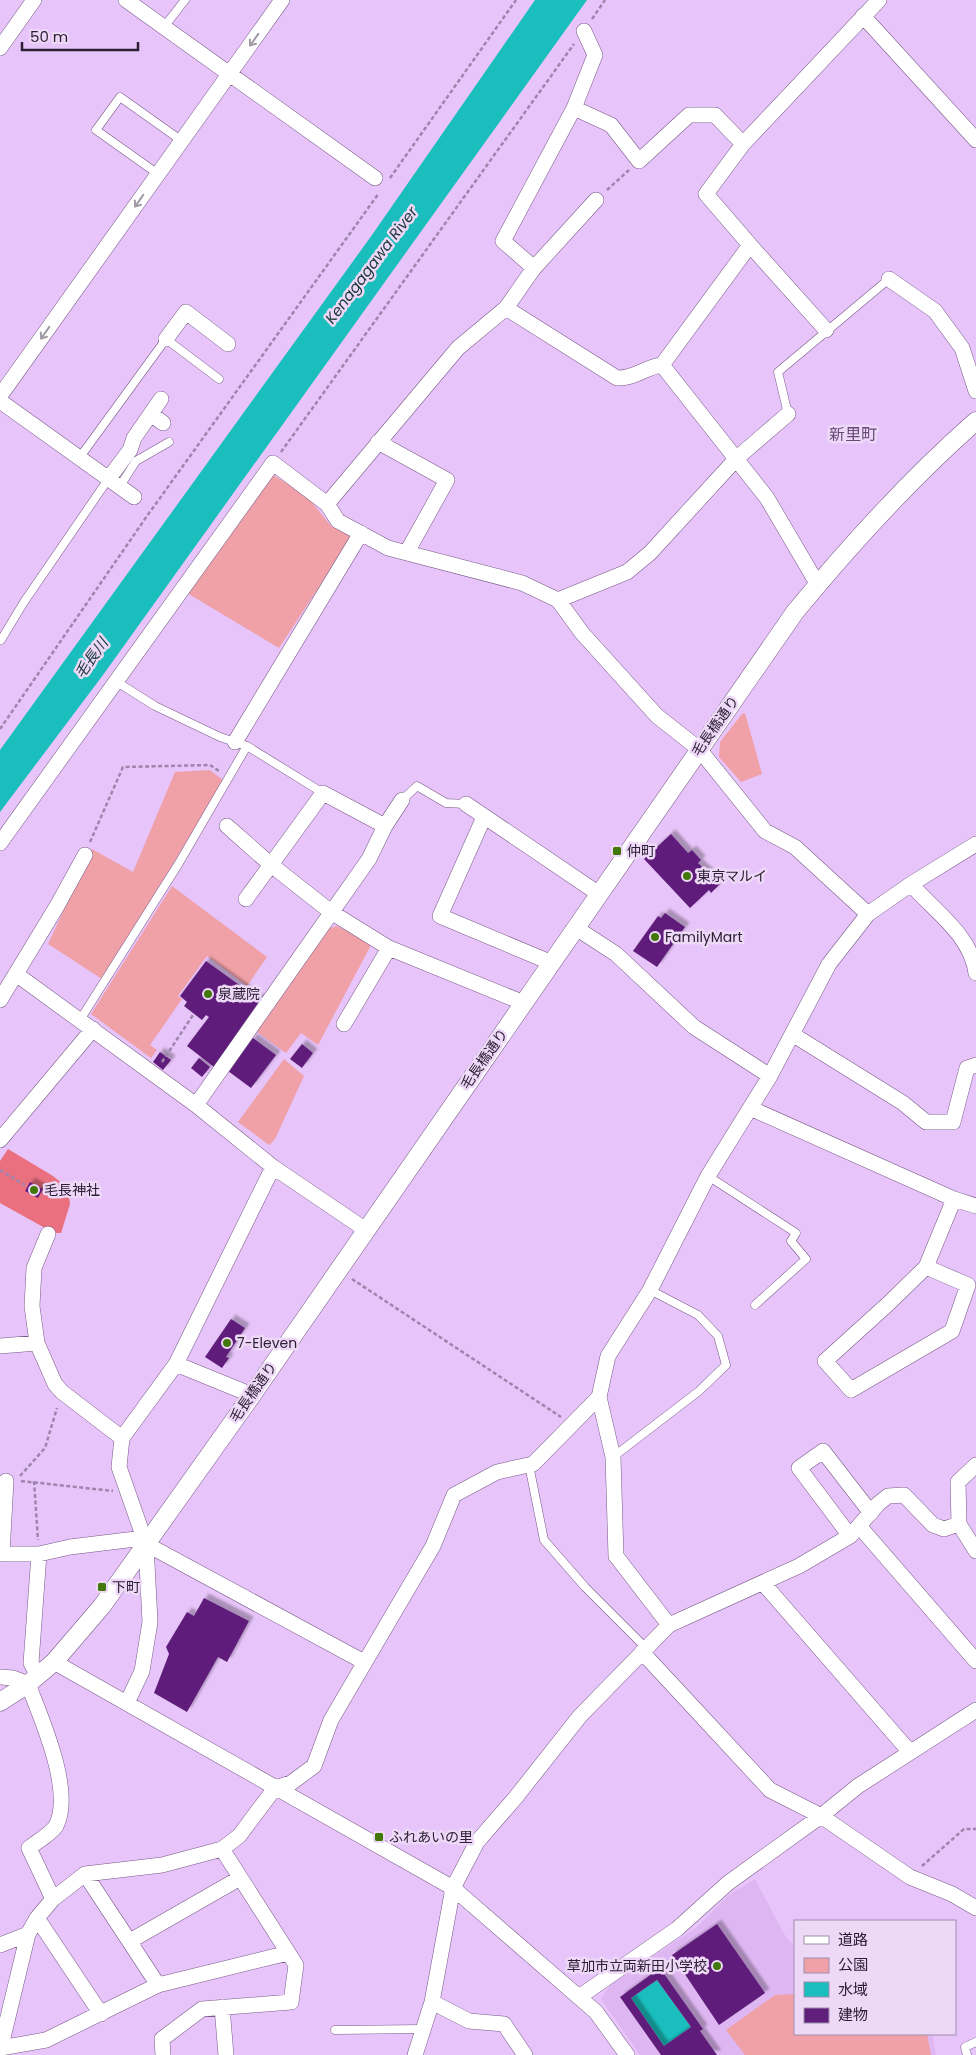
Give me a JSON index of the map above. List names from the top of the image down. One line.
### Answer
{"streets":{"street":["毛長橋通り"]},"districts":["新里町"],"water":["Kenagagawa River","毛長川"],"places":{"transit":["仲町","下町","ふれあいの里"],"other":["東京マルイ","FamilyMart","泉蔵院","毛長神社","7-Eleven","草加市立両新田小学校"]},"legend":["道路","公園","水域","建物"],"scale_bar":"50 m"}
